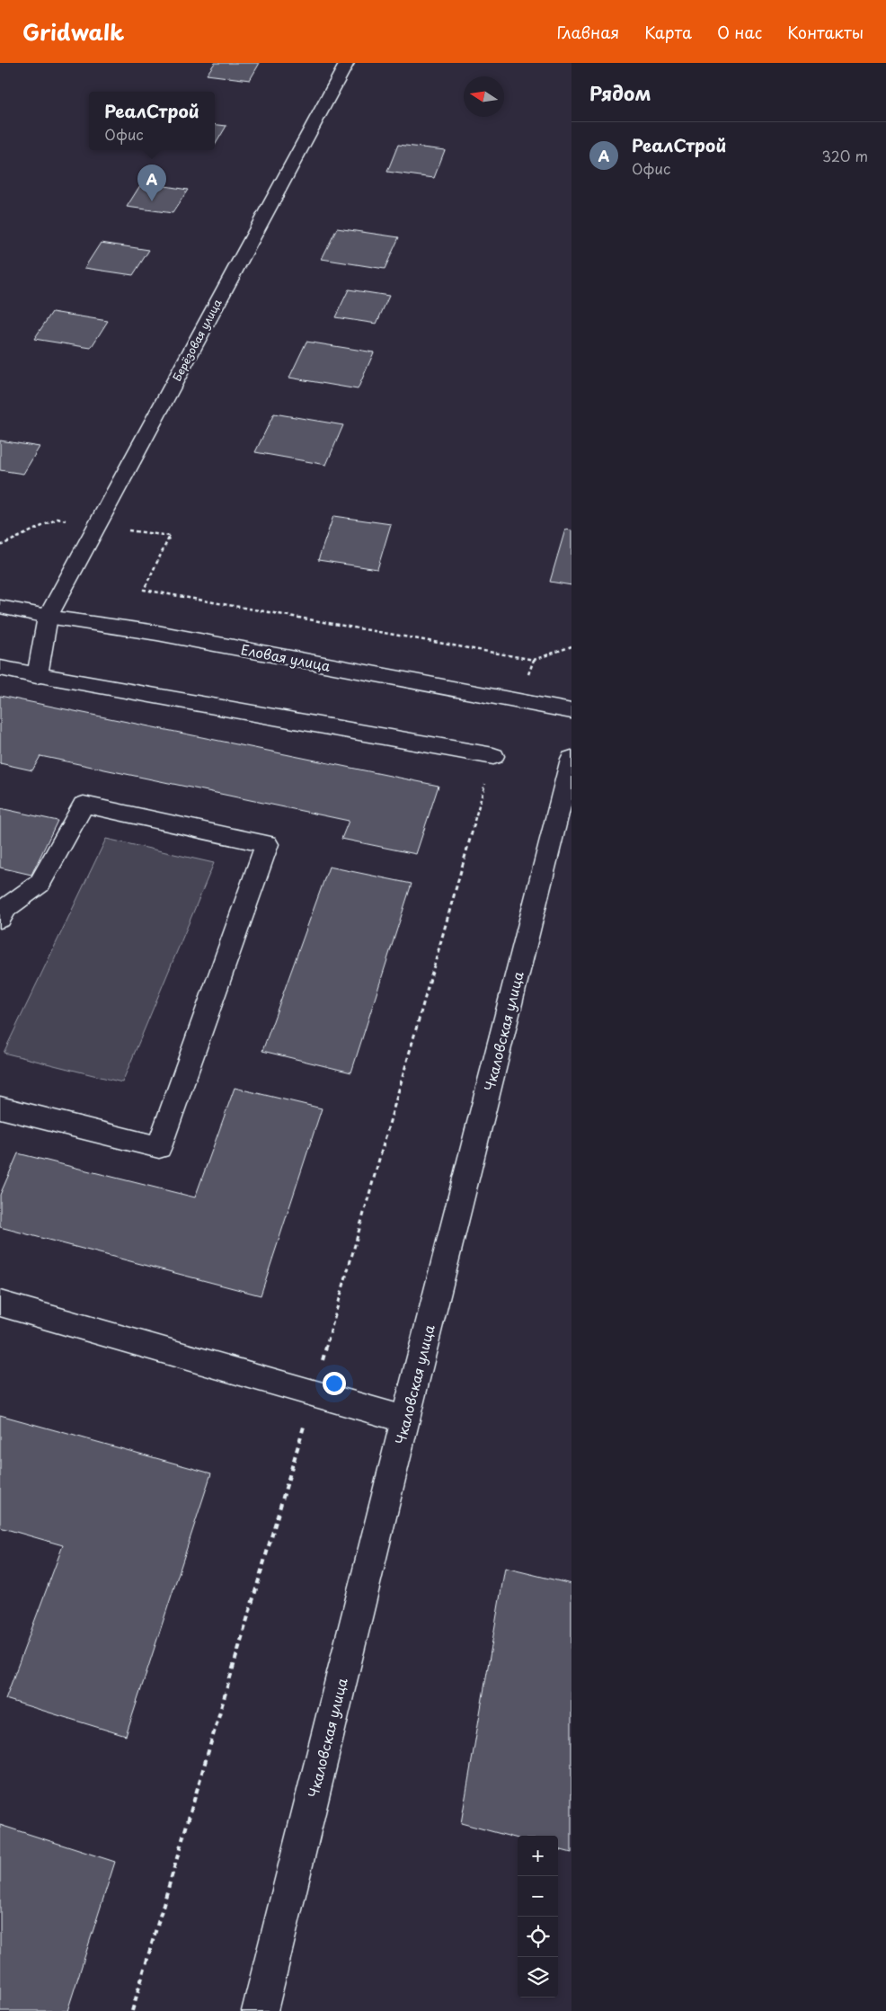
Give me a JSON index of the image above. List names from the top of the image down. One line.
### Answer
{"streets":{"street":["Берёзовая улица","Еловая улица","Чкаловская улица"]},"crossings":[["Берёзовая улица","Еловая улица"]],"north":"left","page":{"header":"Gridwalk","nav":["Главная","Карта","О нас","Контакты"],"heading":"Рядом","popup":["РеалСтрой","Офис"],"list":[{"mark":"A","name":"РеалСтрой","note":"Офис","value":"320 m"}],"pins":"A","map_buttons":["+","−"]}}
